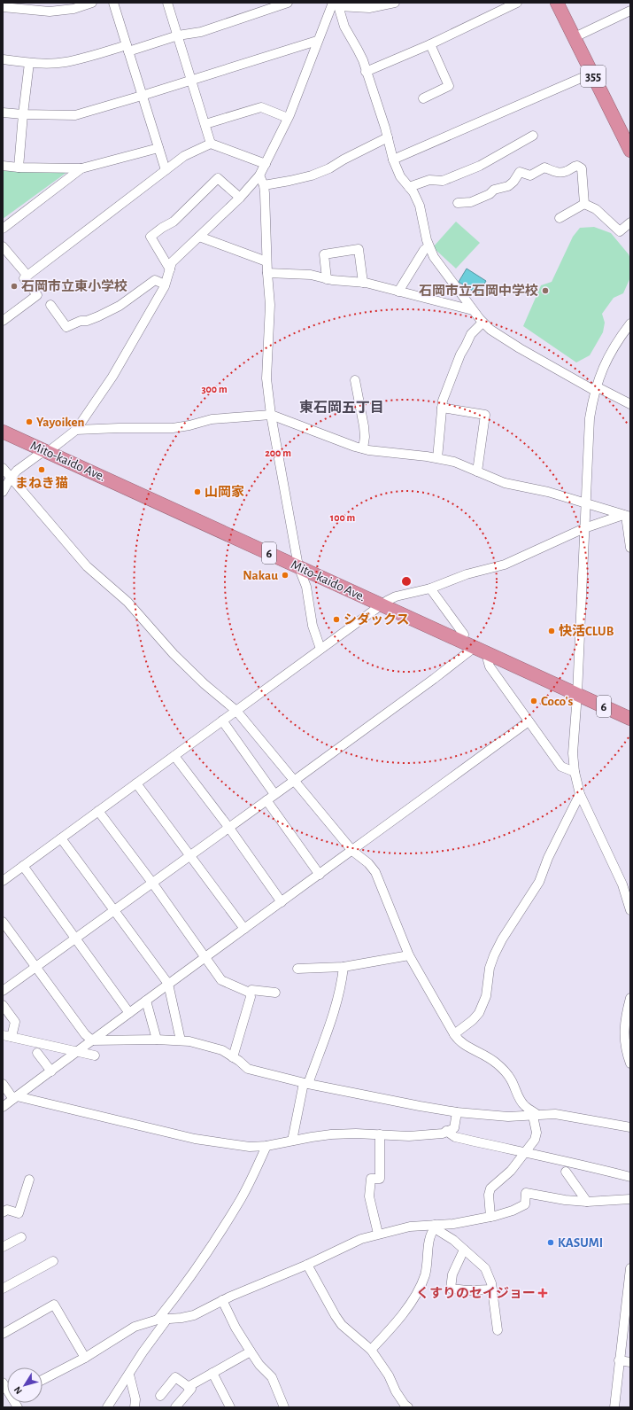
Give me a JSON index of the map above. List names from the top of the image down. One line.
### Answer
{"streets":{"highway":["355","Mito-kaido Ave.","6"]},"crossings":[["Mito-kaido Ave.","6"]],"districts":["東石岡五丁目"],"places":{"other":["石岡市立東小学校","石岡市立石岡中学校","Yayoiken","まねき猫","山岡家","Nakau","シダックス","快活CLUB","Coco's","KASUMI"],"health":["くすりのセイジョー"]},"north":"bottom left","rings":["300 m","200 m","100 m"]}
